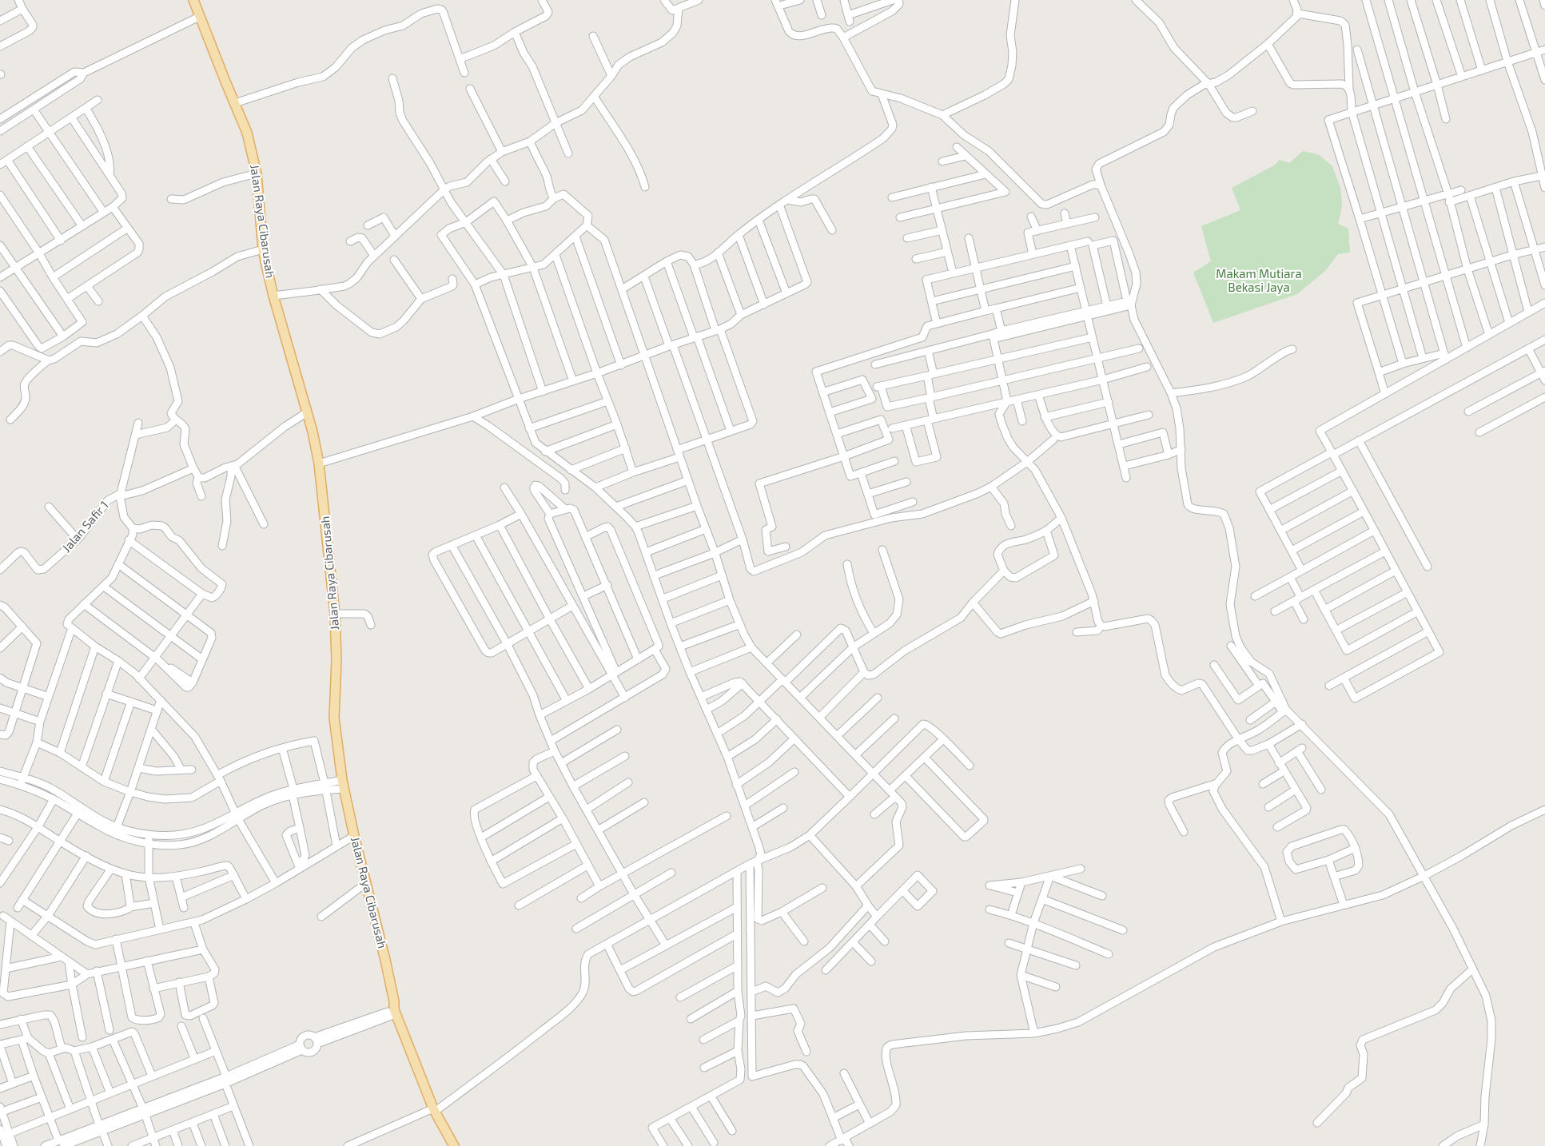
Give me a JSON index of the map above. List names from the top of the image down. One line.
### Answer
{"streets":{"main road":["Jalan Raya Cibarusah"],"street":["Jalan Safir 1"]},"parks":["Makam Mutiara Bekasi Jaya"]}
